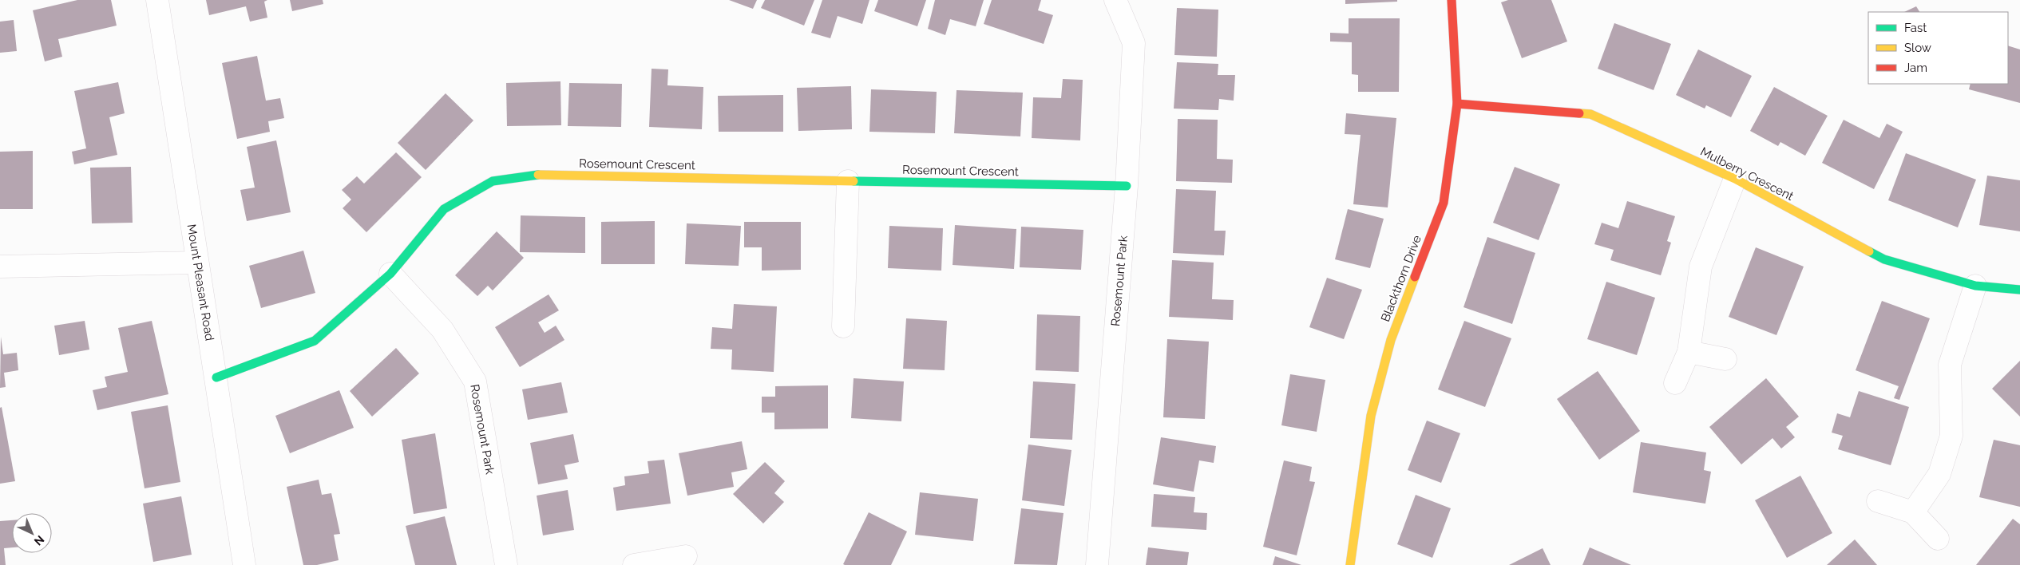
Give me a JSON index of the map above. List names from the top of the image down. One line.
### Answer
{"streets":{"street":["Rosemount Crescent","Mulberry Crescent","Blackthorn Drive","Rosemount Park","Mount Pleasant Road"]},"crossings":[["Rosemount Crescent","Rosemount Park"],["Rosemount Crescent","Mount Pleasant Road"],["Mulberry Crescent","Blackthorn Drive"]],"legend":["Fast","Slow","Jam"],"north":"bottom right"}
